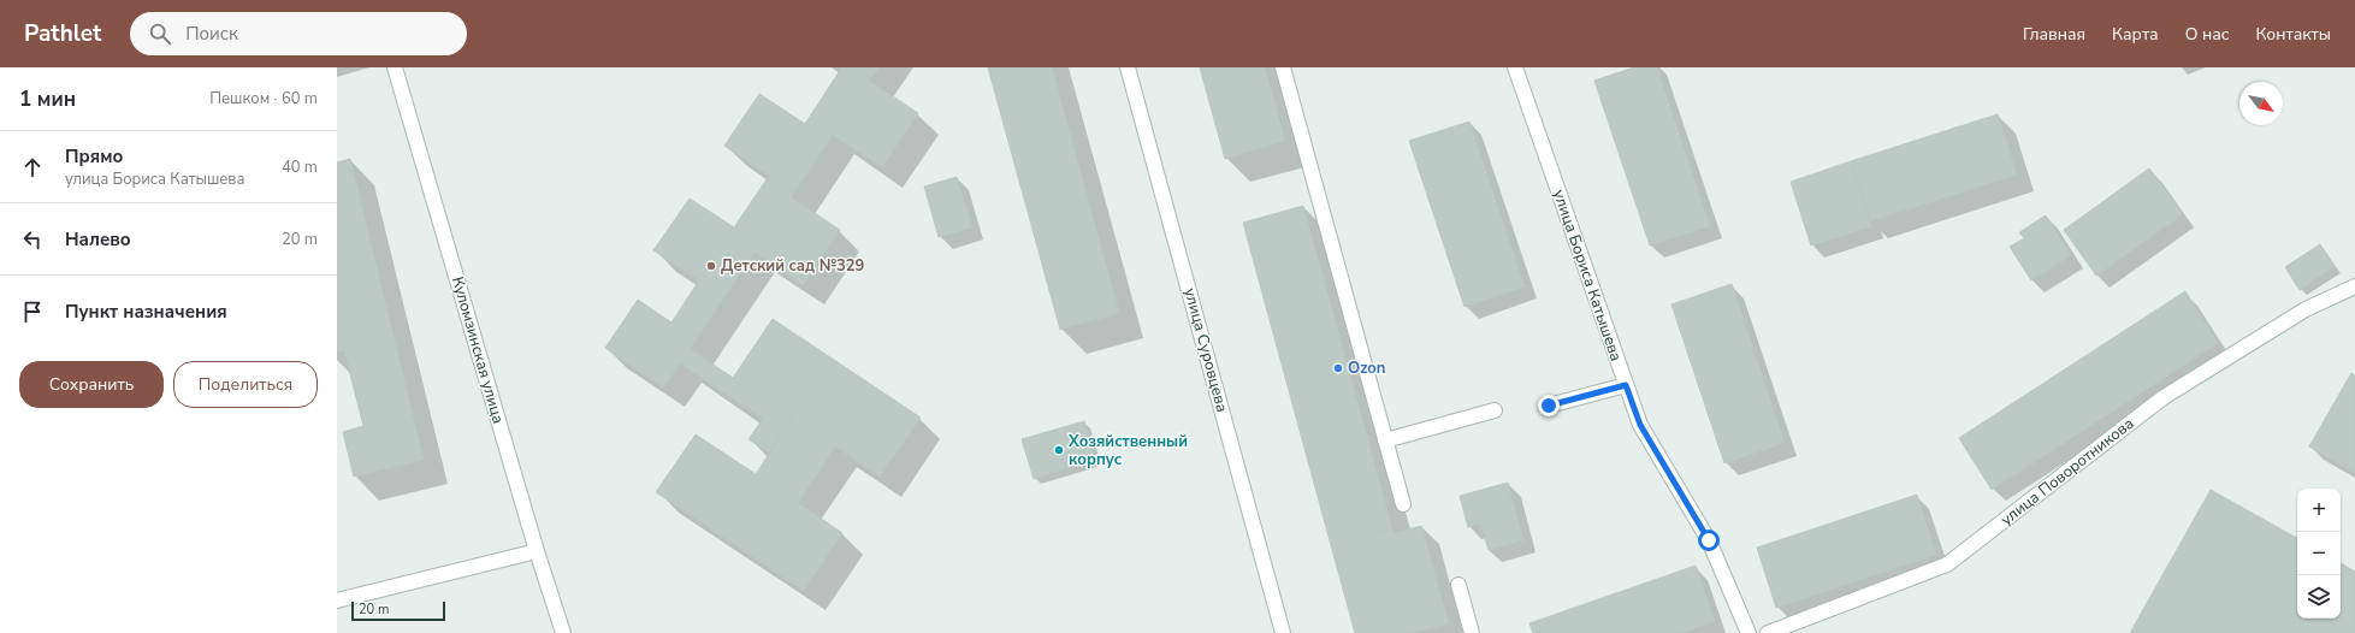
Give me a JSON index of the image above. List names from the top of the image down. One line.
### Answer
{"streets":{"street":["улица Бориса Катышева","Куломзинская улица","улица Суровцева","улица Поворотникова"]},"places":["Детский сад №329","Ozon","Хозяйственный корпус"],"scale_bar":"20 m","north":"bottom right","page":{"header":"Pathlet","search":"Поиск","nav":["Главная","Карта","О нас","Контакты"],"heading":["1 мин","Пешком · 60 m"],"list":[["Прямо","улица Бориса Катышева","40 m"],["Налево","20 m"],"Пункт назначения"],"buttons":["Сохранить","Поделиться"],"map_buttons":["+","−"],"scale":"20 m"}}
